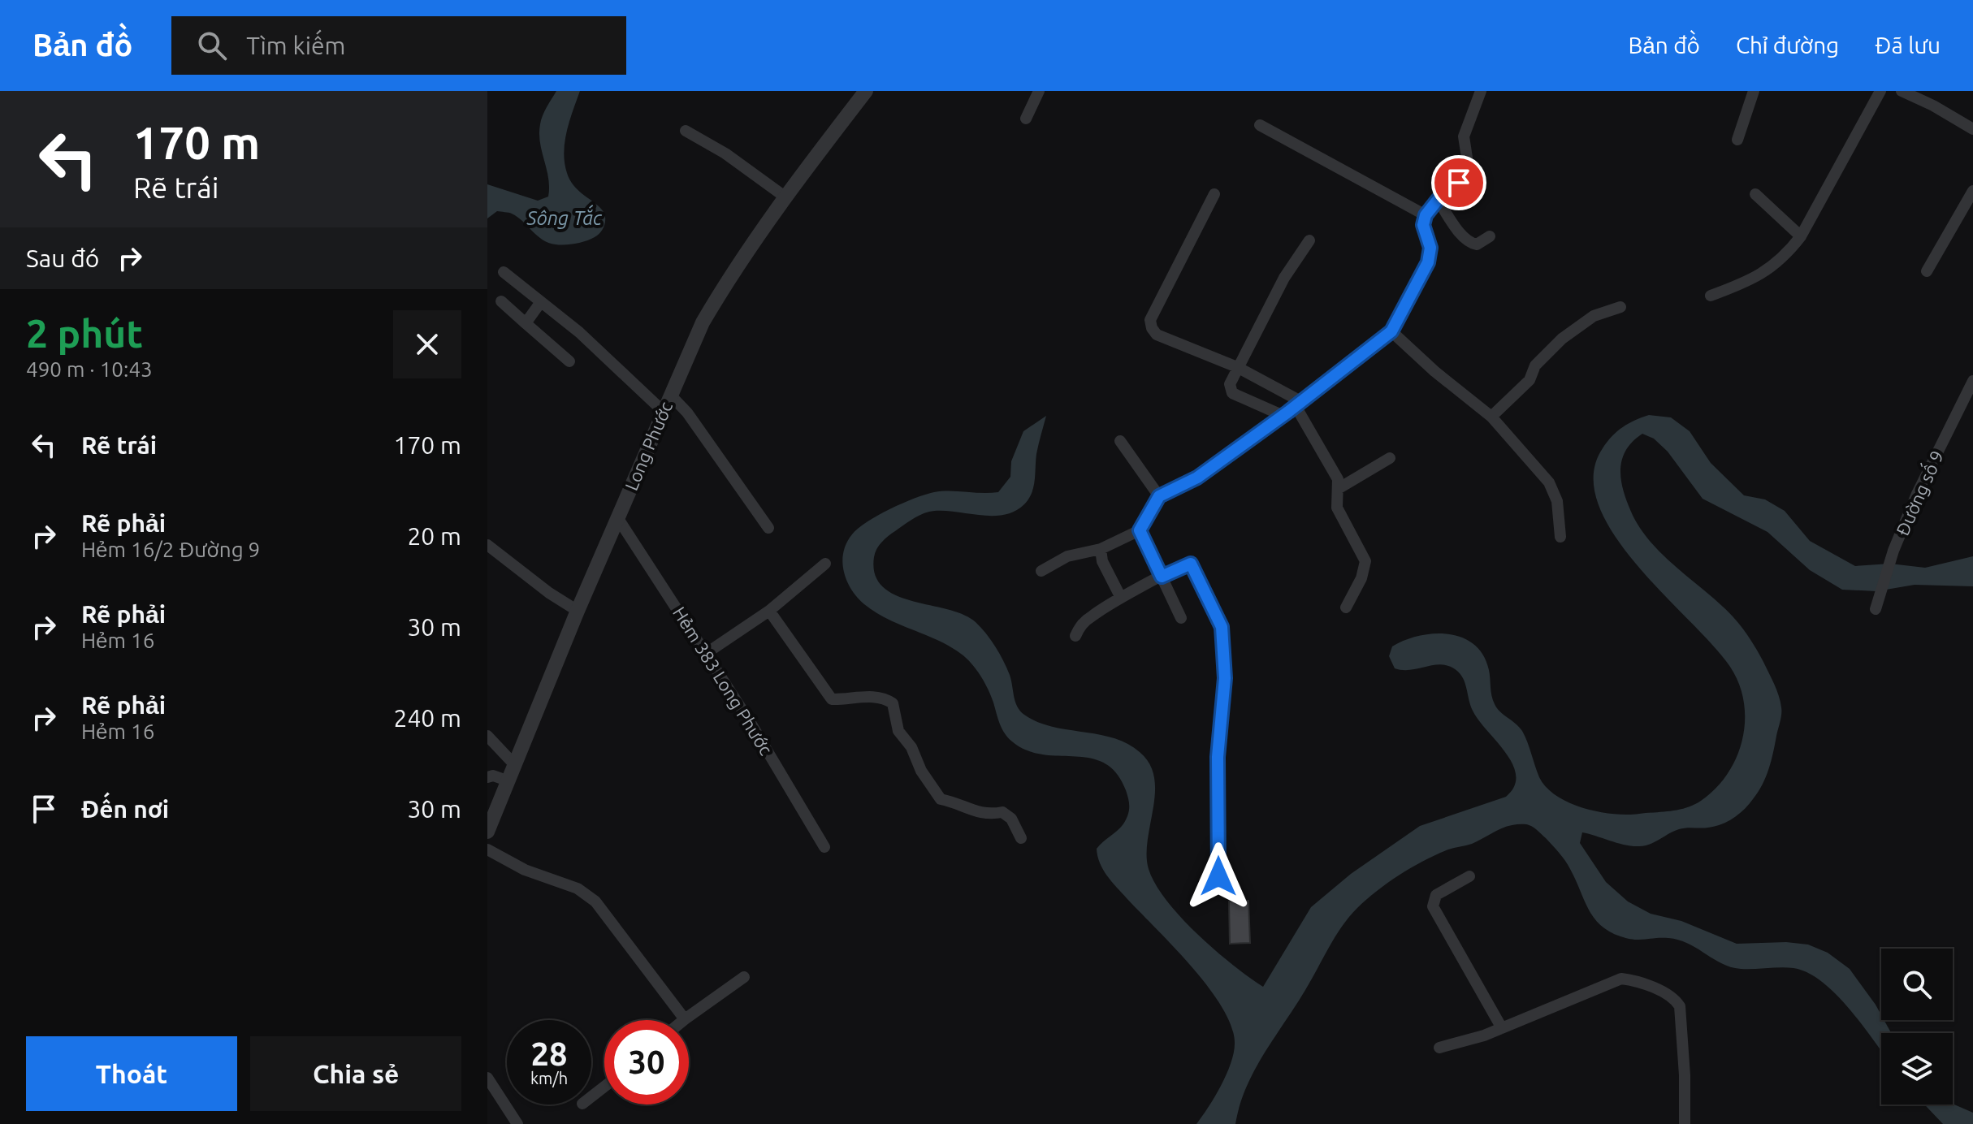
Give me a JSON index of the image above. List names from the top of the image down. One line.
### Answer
{"streets":{"street":["Long Phước","Đường số 9","Hẻm 383 Long Phước"]},"crossings":[["Long Phước","Hẻm 383 Long Phước"]],"water":["Sông Tắc"],"page":{"header":"Bản đồ","search":"Tìm kiếm","nav":["Bản đồ","Chỉ đường","Đã lưu"],"turn":["170 m","Rẽ trái"],"then":"Sau đó","heading":["2 phút","490 m · 10:43"],"list":[{"name":"Rẽ trái","value":"170 m"},{"name":"Rẽ phải","note":"Hẻm 16/2 Đường 9","value":"20 m"},{"name":"Rẽ phải","note":"Hẻm 16","value":"30 m"},{"name":"Rẽ phải","note":"Hẻm 16","value":"240 m"},{"name":"Đến nơi","value":"30 m"}],"speed":"28 km/h","limit":"30","buttons":["Thoát","Chia sẻ"]}}
